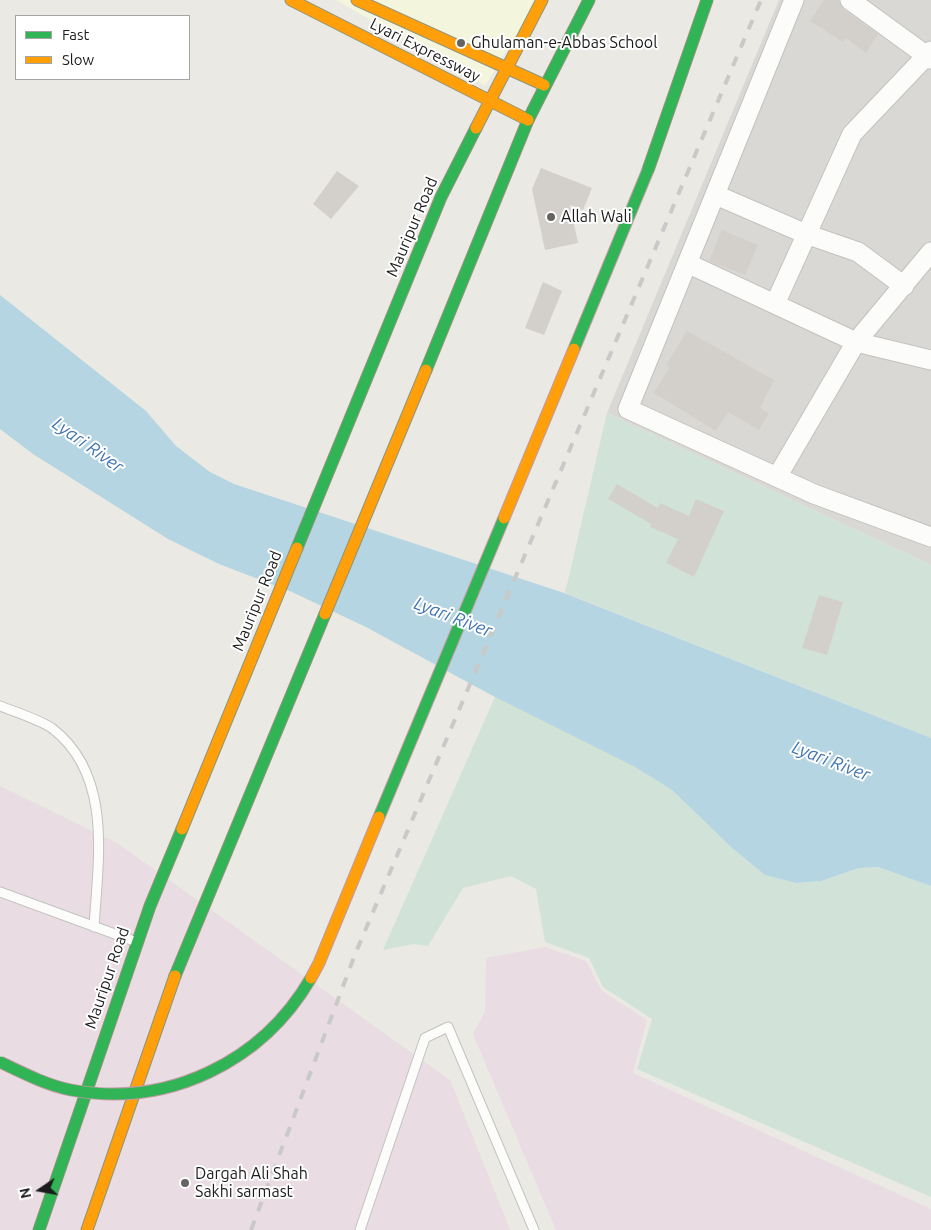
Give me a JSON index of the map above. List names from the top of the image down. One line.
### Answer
{"streets":{"main road":["Lyari Expressway","Mauripur Road"]},"crossings":[["Lyari Expressway","Mauripur Road"]],"water":["Lyari River"],"places":["Ghulaman-e-Abbas School","Allah Wali","Dargah Ali Shah Sakhi sarmast"],"legend":["Fast","Slow"],"north":"left"}
